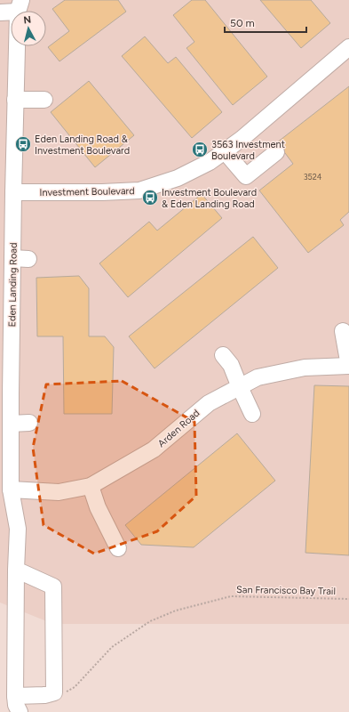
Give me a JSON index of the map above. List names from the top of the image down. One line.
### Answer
{"streets":{"street":["Investment Boulevard","Eden Landing Road","Arden Road"],"path":["San Francisco Bay Trail"]},"crossings":[["Investment Boulevard","Eden Landing Road"],["Eden Landing Road","Arden Road"]],"places":{"bus stop":["Eden Landing Road & Investment Boulevard","3563 Investment Boulevard","Investment Boulevard & Eden Landing Road"]},"house_numbers":["3524"],"scale_bar":"50 m","north":"top"}
